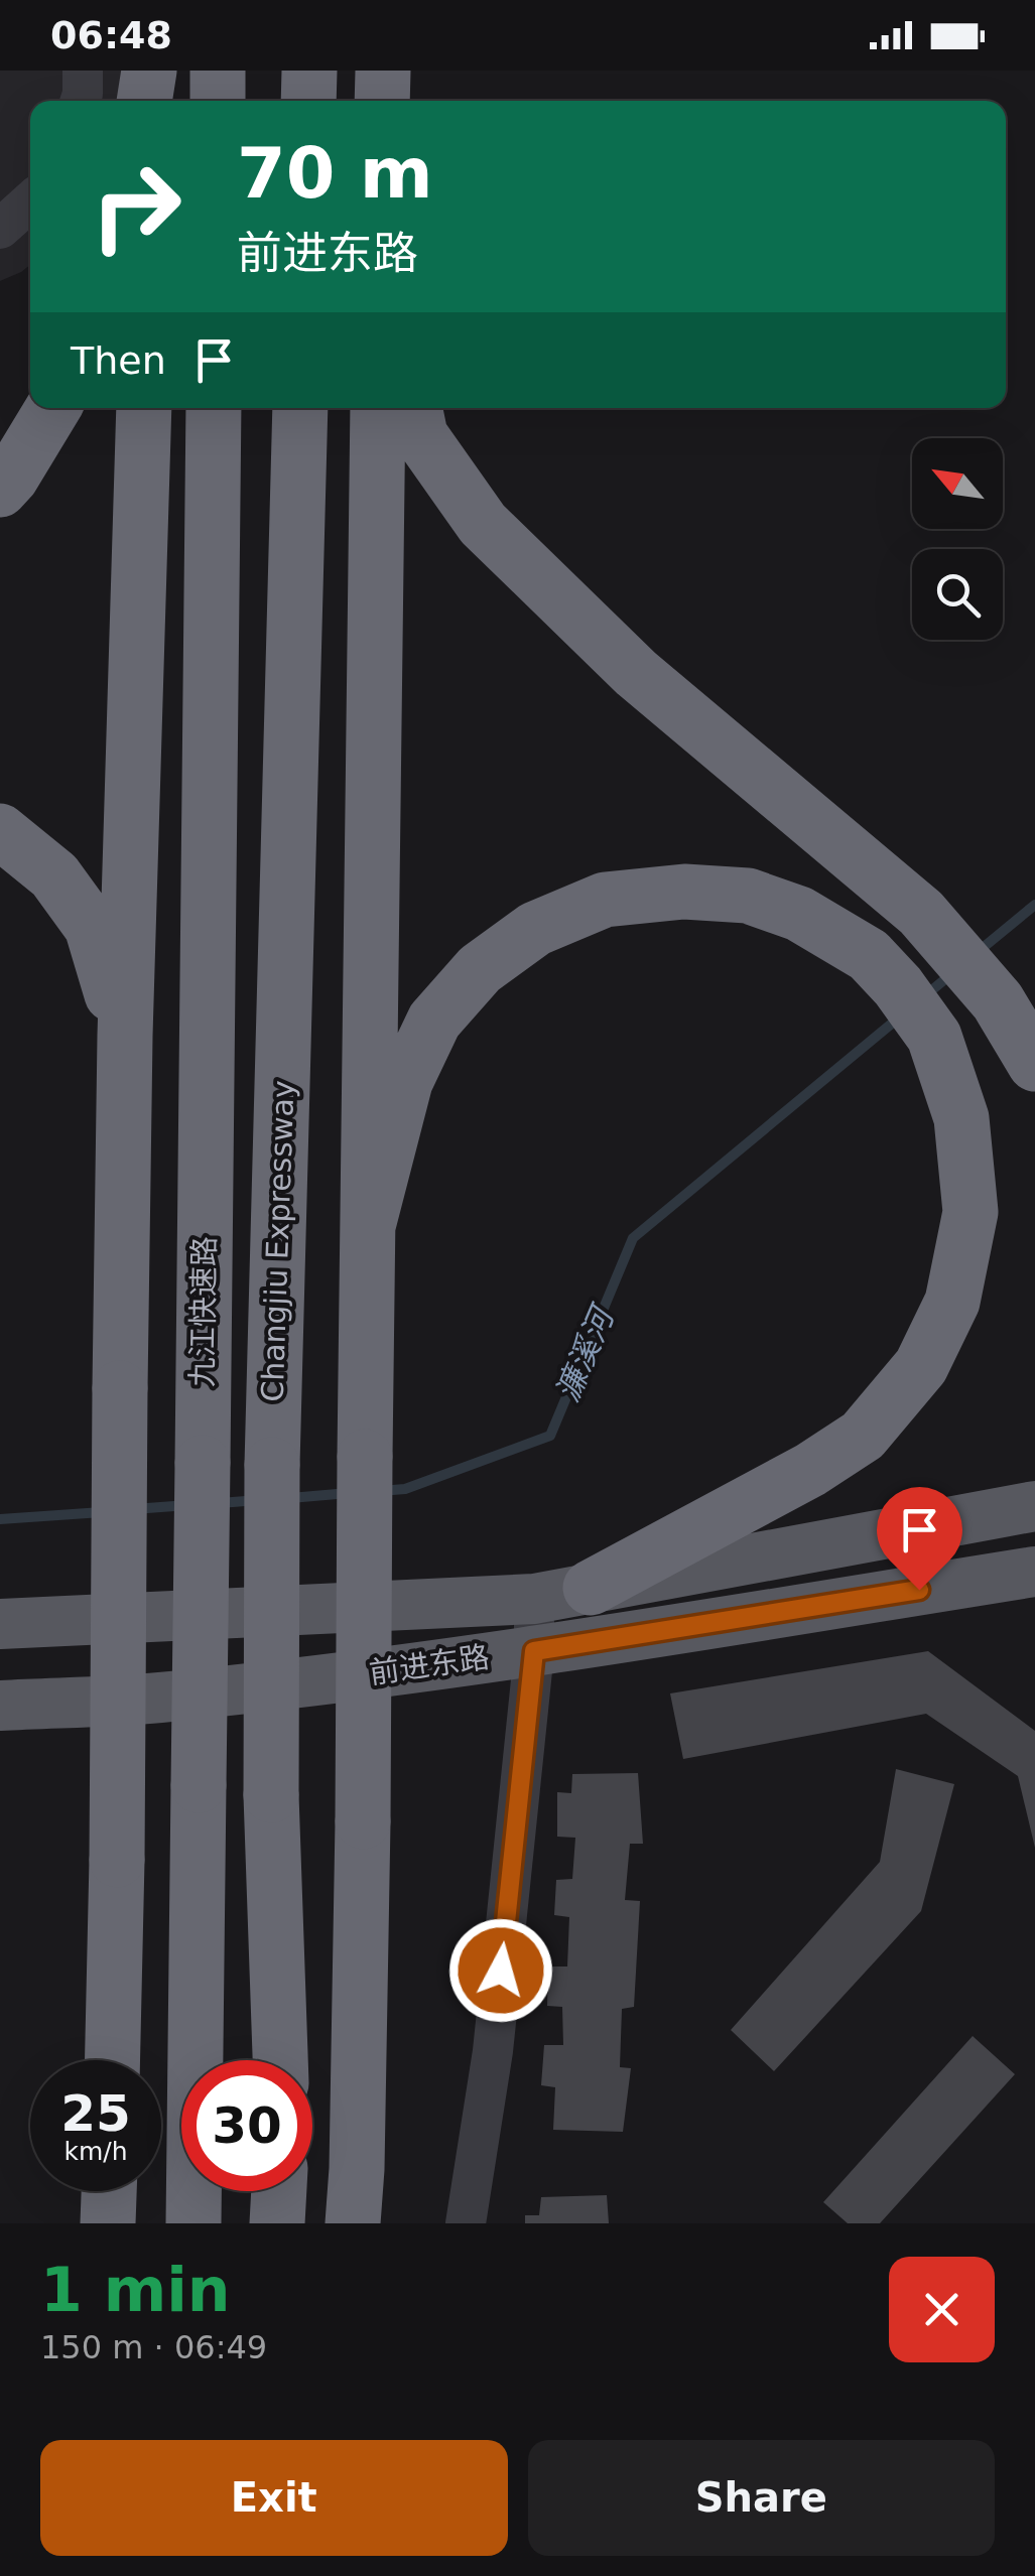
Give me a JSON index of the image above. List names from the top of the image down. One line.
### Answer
{"streets":{"highway":["Changjiu Expressway","九江快速路"],"main road":["前进东路"]},"water":["濂溪河"],"north":"top left","page":{"status":"06:48","turn":["70 m","前进东路"],"then":"Then","speed":"25 km/h","limit":"30","heading":["1 min","150 m · 06:49"],"buttons":["Exit","Share"]}}
